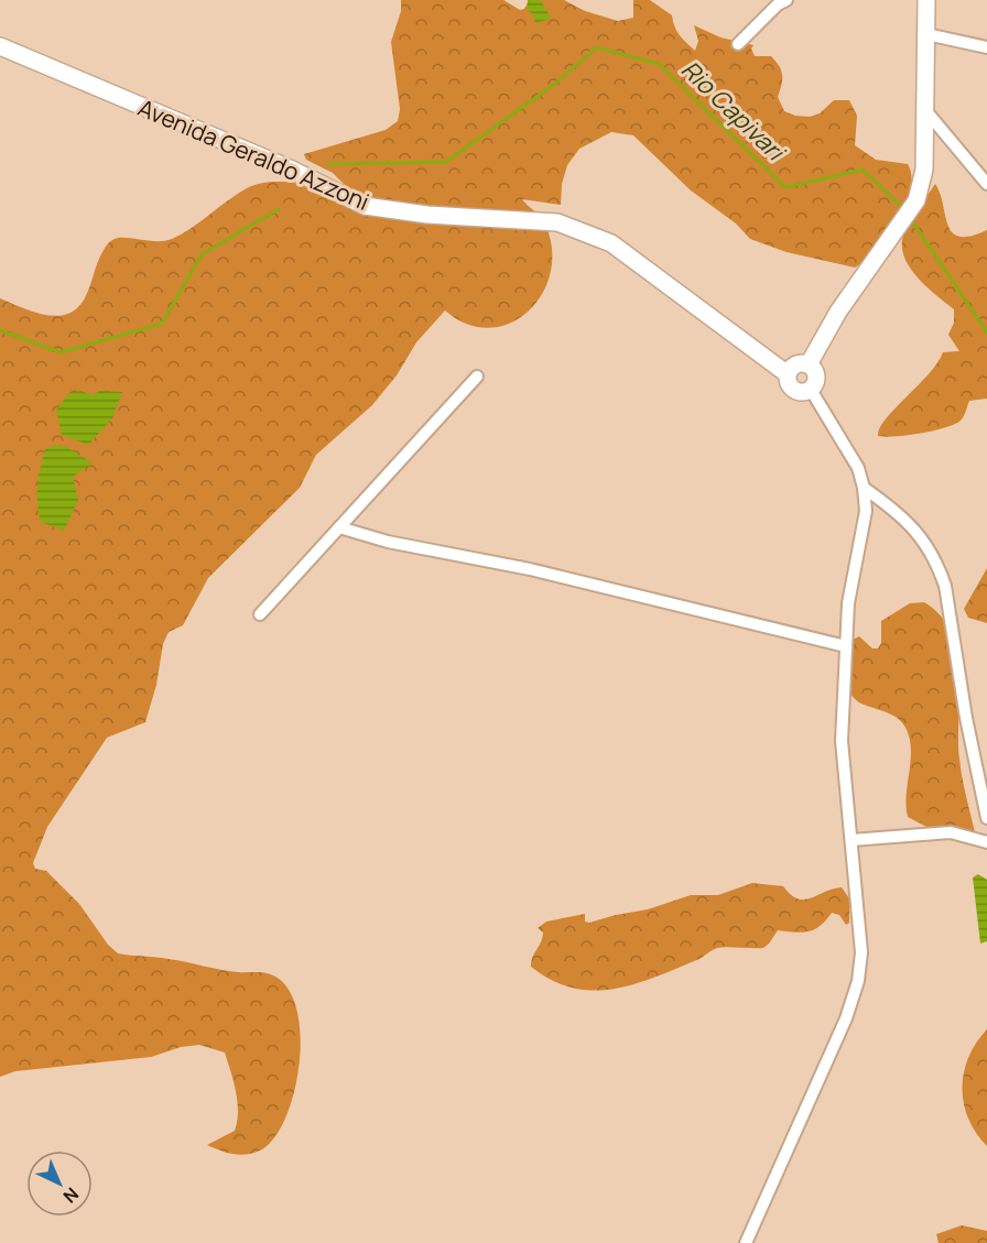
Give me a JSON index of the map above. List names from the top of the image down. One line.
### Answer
{"streets":{"street":["Avenida Geraldo Azzoni"]},"water":["Rio Capivari"],"north":"bottom right"}
